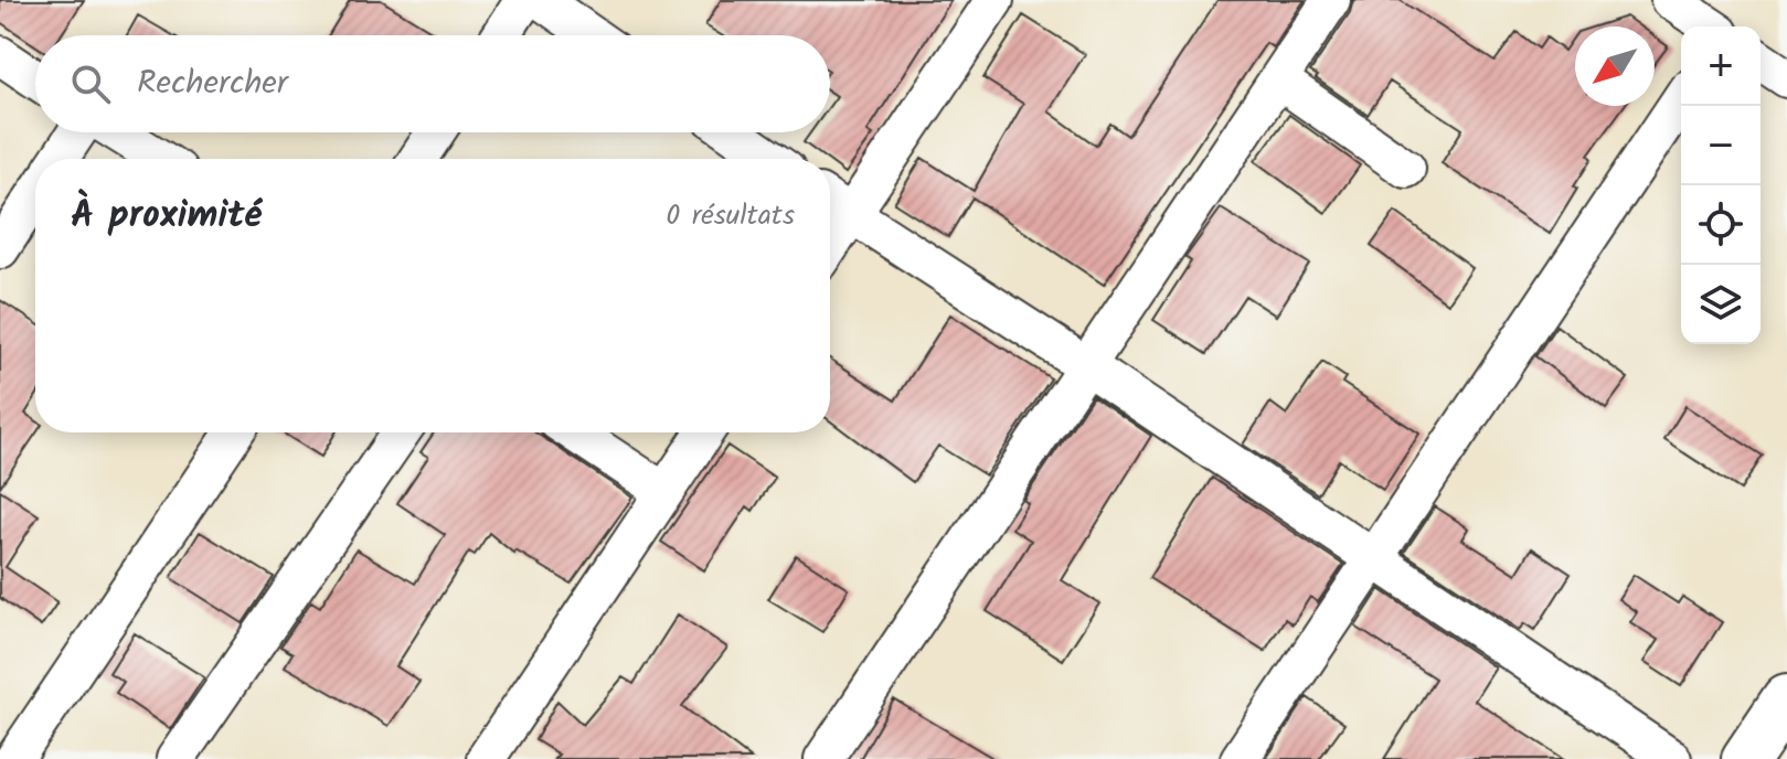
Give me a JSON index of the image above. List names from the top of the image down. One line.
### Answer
{"north":"bottom left","page":{"map_buttons":["+","−"],"search":"Rechercher","heading":["À proximité","0 résultats"]}}
